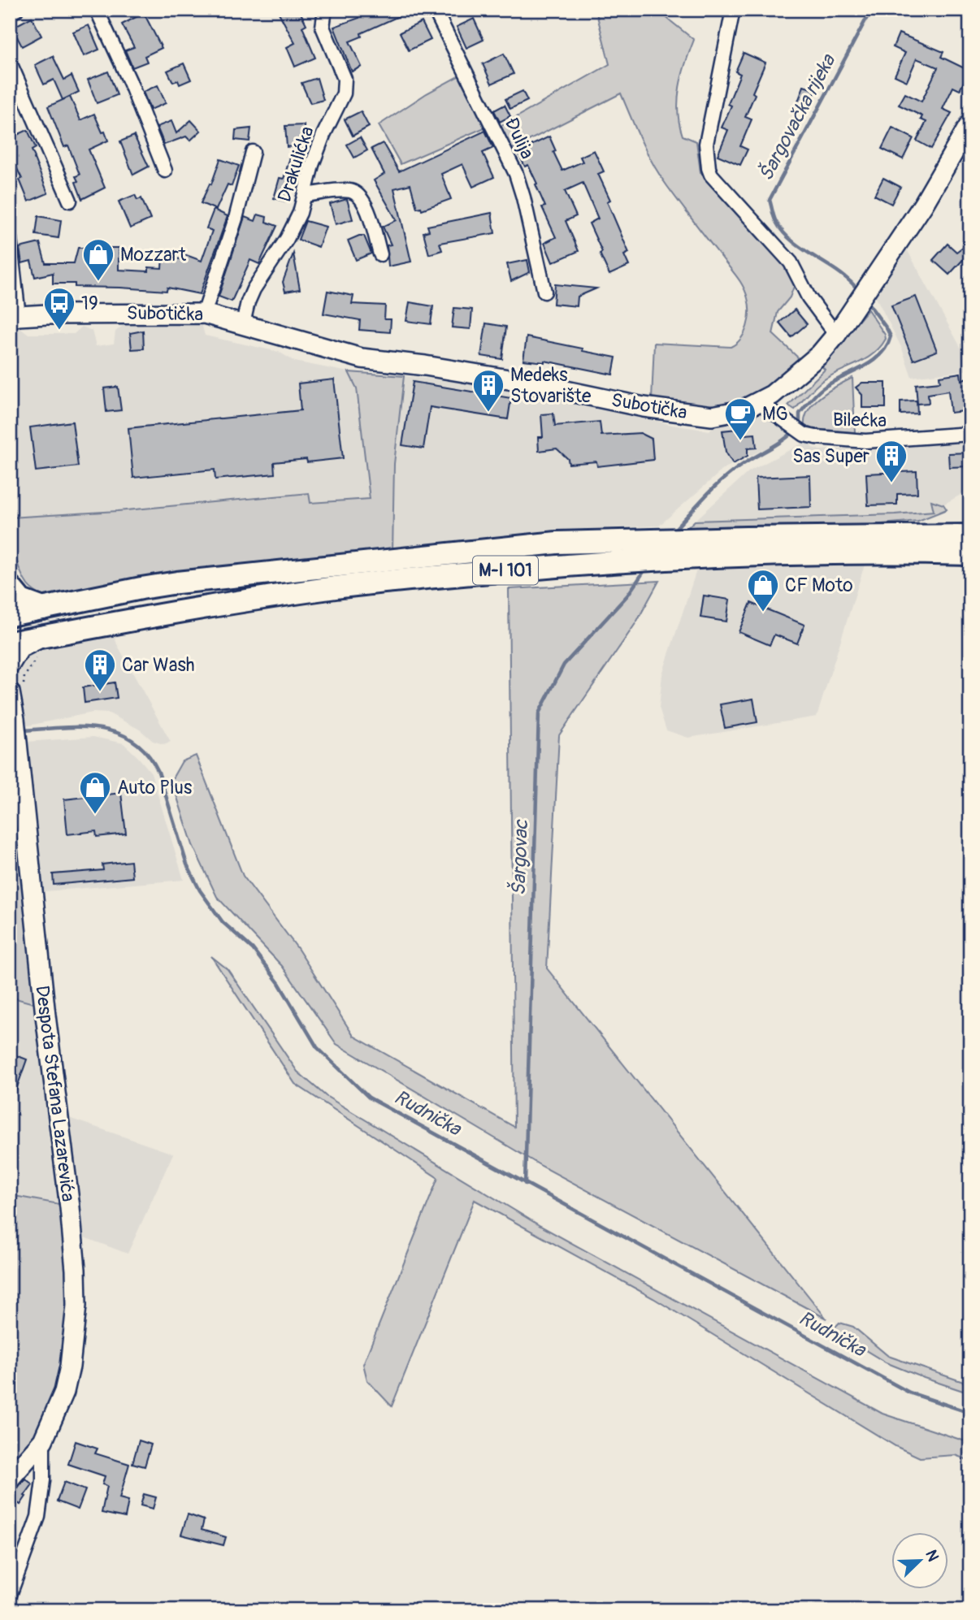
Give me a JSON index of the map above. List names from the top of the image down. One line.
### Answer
{"streets":{"main road":["M-I 101"],"street":["Đulija","Drakulićka","Subotička","Bilećka","Despota Stefana Lazarevića"]},"crossings":[["Drakulićka","Subotička"],["Subotička","Bilećka"]],"water":["Šargovačka rijeka","Šargovac","Rudnička"],"places":{"shop":["Mozzart","CF Moto","Auto Plus"],"bus stop":["19"],"building":["Medeks Stovarište","Sas Super","Car Wash"],"cafe":["MG"]},"north":"top right"}
